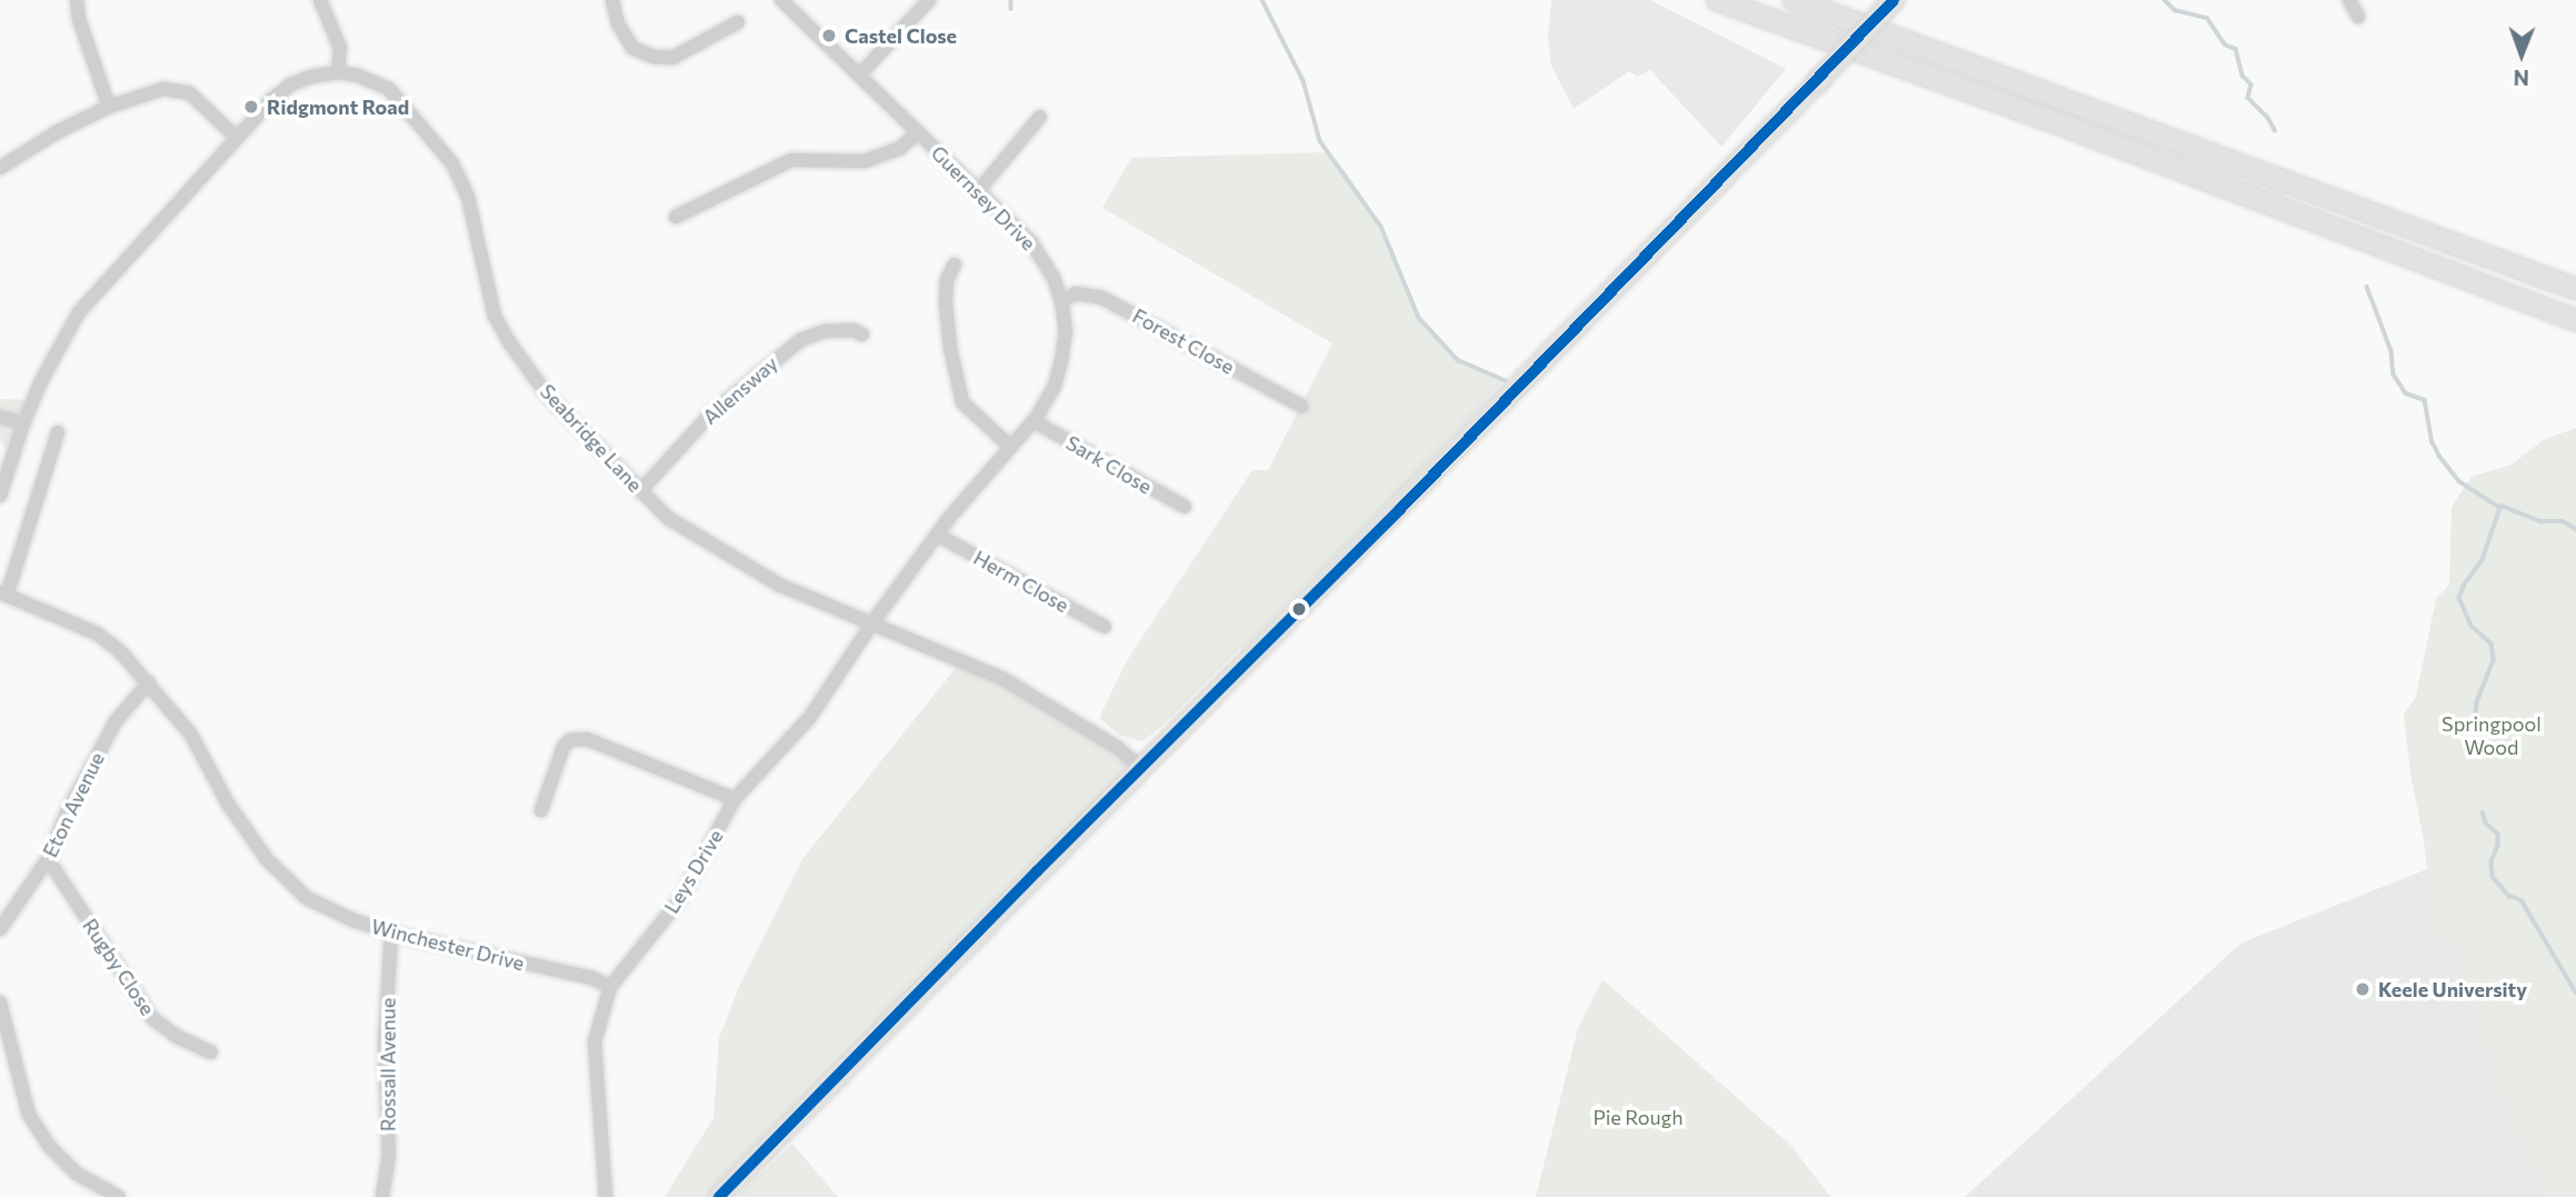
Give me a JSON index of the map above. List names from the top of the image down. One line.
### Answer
{"streets":{"street":["Guernsey Drive","Forest Close","Allensway","Seabridge Lane","Sark Close","Herm Close","Eton Avenue","Leys Drive","Winchester Drive","Rugby Close","Rossall Avenue"]},"crossings":[["Guernsey Drive","Forest Close"],["Guernsey Drive","Seabridge Lane"],["Guernsey Drive","Sark Close"],["Guernsey Drive","Herm Close"],["Guernsey Drive","Leys Drive"],["Allensway","Seabridge Lane"],["Seabridge Lane","Leys Drive"],["Eton Avenue","Winchester Drive"],["Eton Avenue","Rugby Close"],["Leys Drive","Winchester Drive"],["Winchester Drive","Rossall Avenue"]],"parks":["Springpool Wood","Pie Rough"],"places":["Castel Close","Ridgmont Road","Keele University"],"north":"bottom"}
